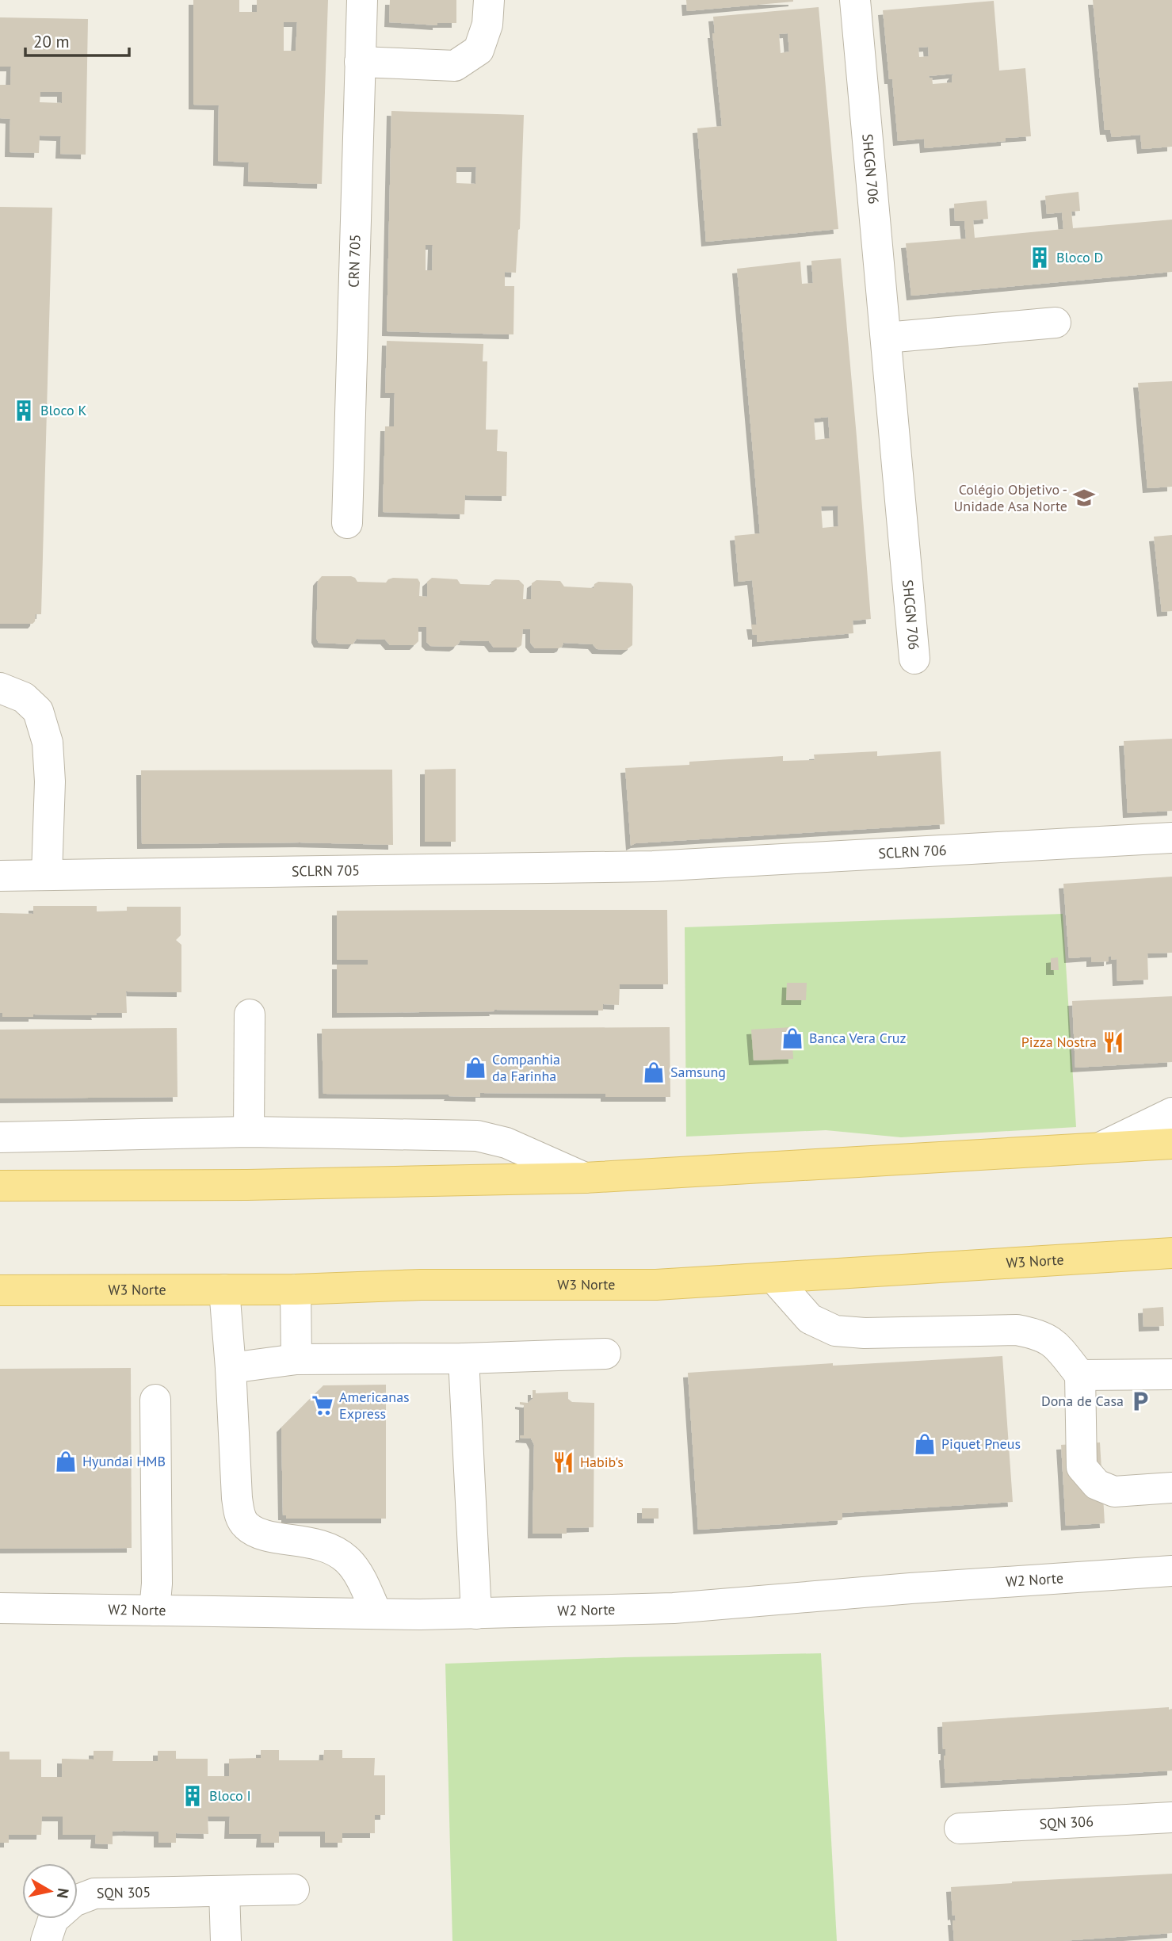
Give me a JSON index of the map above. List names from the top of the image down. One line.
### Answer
{"streets":{"main road":["W3 Norte"],"street":["SHCGN 706","CRN 705","SCLRN 706","SCLRN 705","W2 Norte","SQN 306","SQN 305"]},"crossings":[["SCLRN 706","SCLRN 705"]],"places":{"building":["Bloco D","Bloco K","Bloco I"],"school or university":["Colégio Objetivo - Unidade Asa Norte"],"shop":["Banca Vera Cruz","Companhia da Farinha","Samsung","Piquet Pneus","Hyundai HMB"],"restaurant":["Pizza Nostra","Habib's"],"parking":["Dona de Casa"],"supermarket":["Americanas Express"]},"scale_bar":"20 m","north":"right"}
